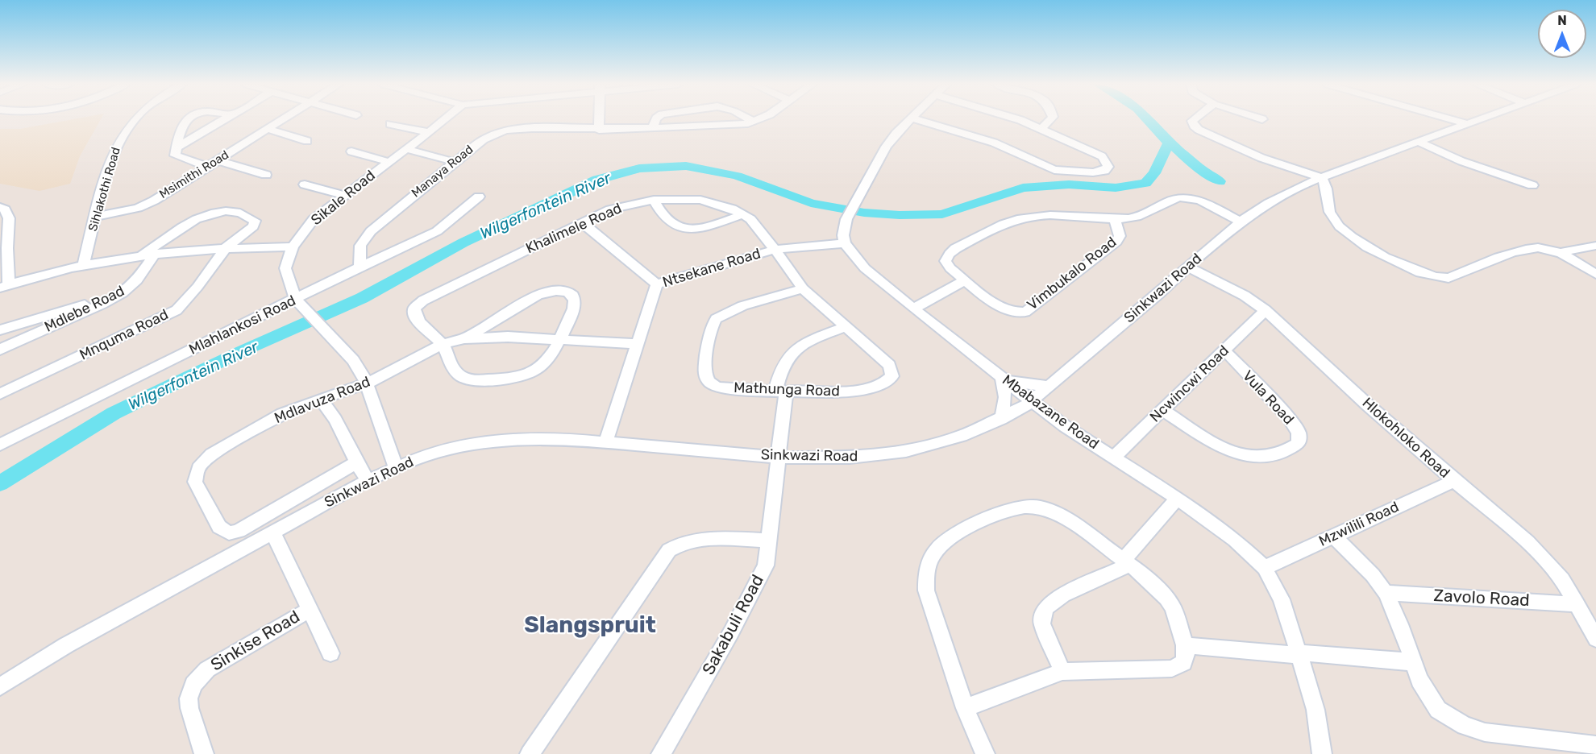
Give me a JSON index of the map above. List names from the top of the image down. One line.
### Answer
{"streets":{"street":["Manaya Road","Msimithi Road","Sihlakothi Road","Sikale Road","Khalimele Road","Ntsekane Road","Vimbukalo Road","Sinkwazi Road","Mdlebe Road","Mlahlankosi Road","Mnquma Road","Ncwincwi Road","Mathunga Road","Vula Road","Mdlavuza Road","Mbabazane Road","Hlokohloko Road","Mzwilili Road","Zavolo Road","Sakabuli Road","Sinkise Road"]},"crossings":[["Manaya Road","Mlahlankosi Road"],["Msimithi Road","Sihlakothi Road"],["Sikale Road","Sinkwazi Road"],["Sikale Road","Mlahlankosi Road"],["Sikale Road","Mdlavuza Road"],["Khalimele Road","Ntsekane Road"],["Khalimele Road","Mathunga Road"],["Khalimele Road","Mdlavuza Road"],["Ntsekane Road","Sinkwazi Road"],["Ntsekane Road","Mathunga Road"],["Ntsekane Road","Mdlavuza Road"],["Ntsekane Road","Mbabazane Road"],["Vimbukalo Road","Sinkwazi Road"],["Sinkwazi Road","Mbabazane Road"],["Sinkwazi Road","Hlokohloko Road"],["Sinkwazi Road","Sakabuli Road"],["Ncwincwi Road","Vula Road"],["Ncwincwi Road","Mbabazane Road"],["Ncwincwi Road","Hlokohloko Road"],["Mathunga Road","Sakabuli Road"],["Mbabazane Road","Mzwilili Road"],["Hlokohloko Road","Mzwilili Road"],["Hlokohloko Road","Zavolo Road"]],"districts":["Slangspruit"],"water":["Wilgerfontein River"],"north":"top"}
